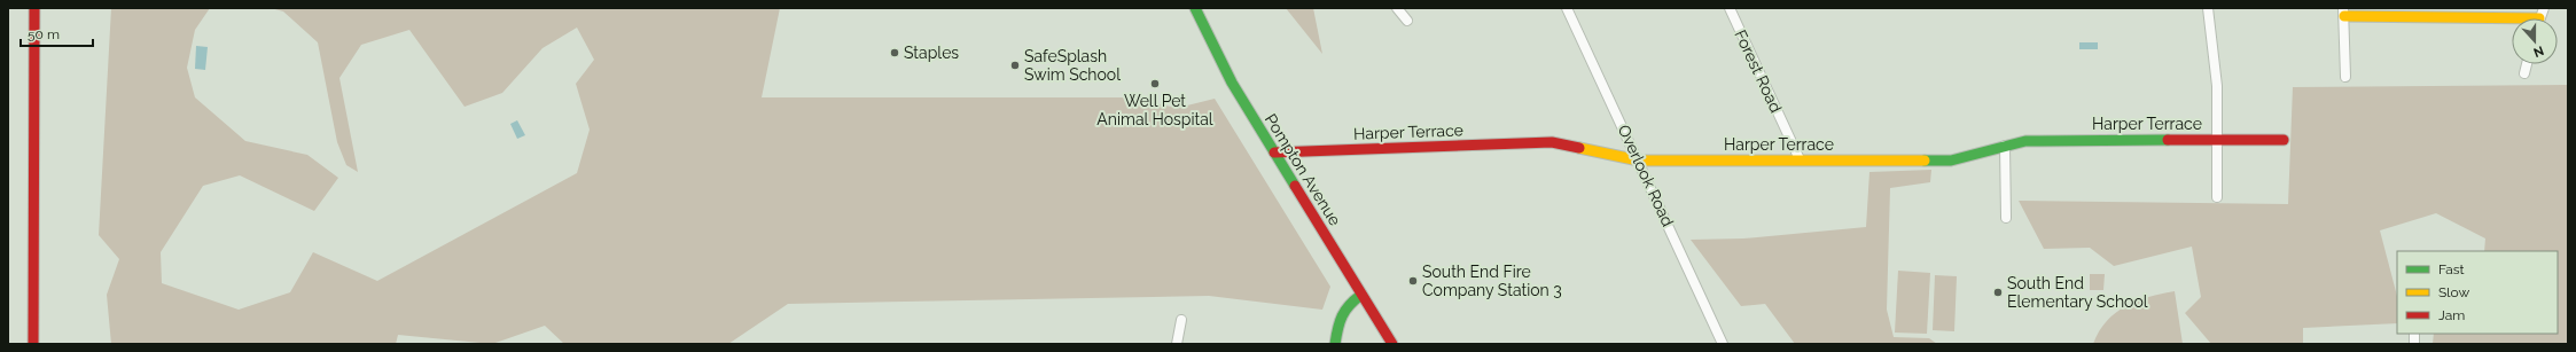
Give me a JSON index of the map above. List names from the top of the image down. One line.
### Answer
{"streets":{"street":["Forest Road","Harper Terrace","Pompton Avenue","Overlook Road"]},"crossings":[["Forest Road","Harper Terrace"],["Harper Terrace","Pompton Avenue"],["Harper Terrace","Overlook Road"]],"places":["Staples","SafeSplash Swim School","Well Pet Animal Hospital","South End Fire Company Station 3","South End Elementary School"],"legend":["Fast","Slow","Jam"],"scale_bar":"50 m","north":"bottom"}
